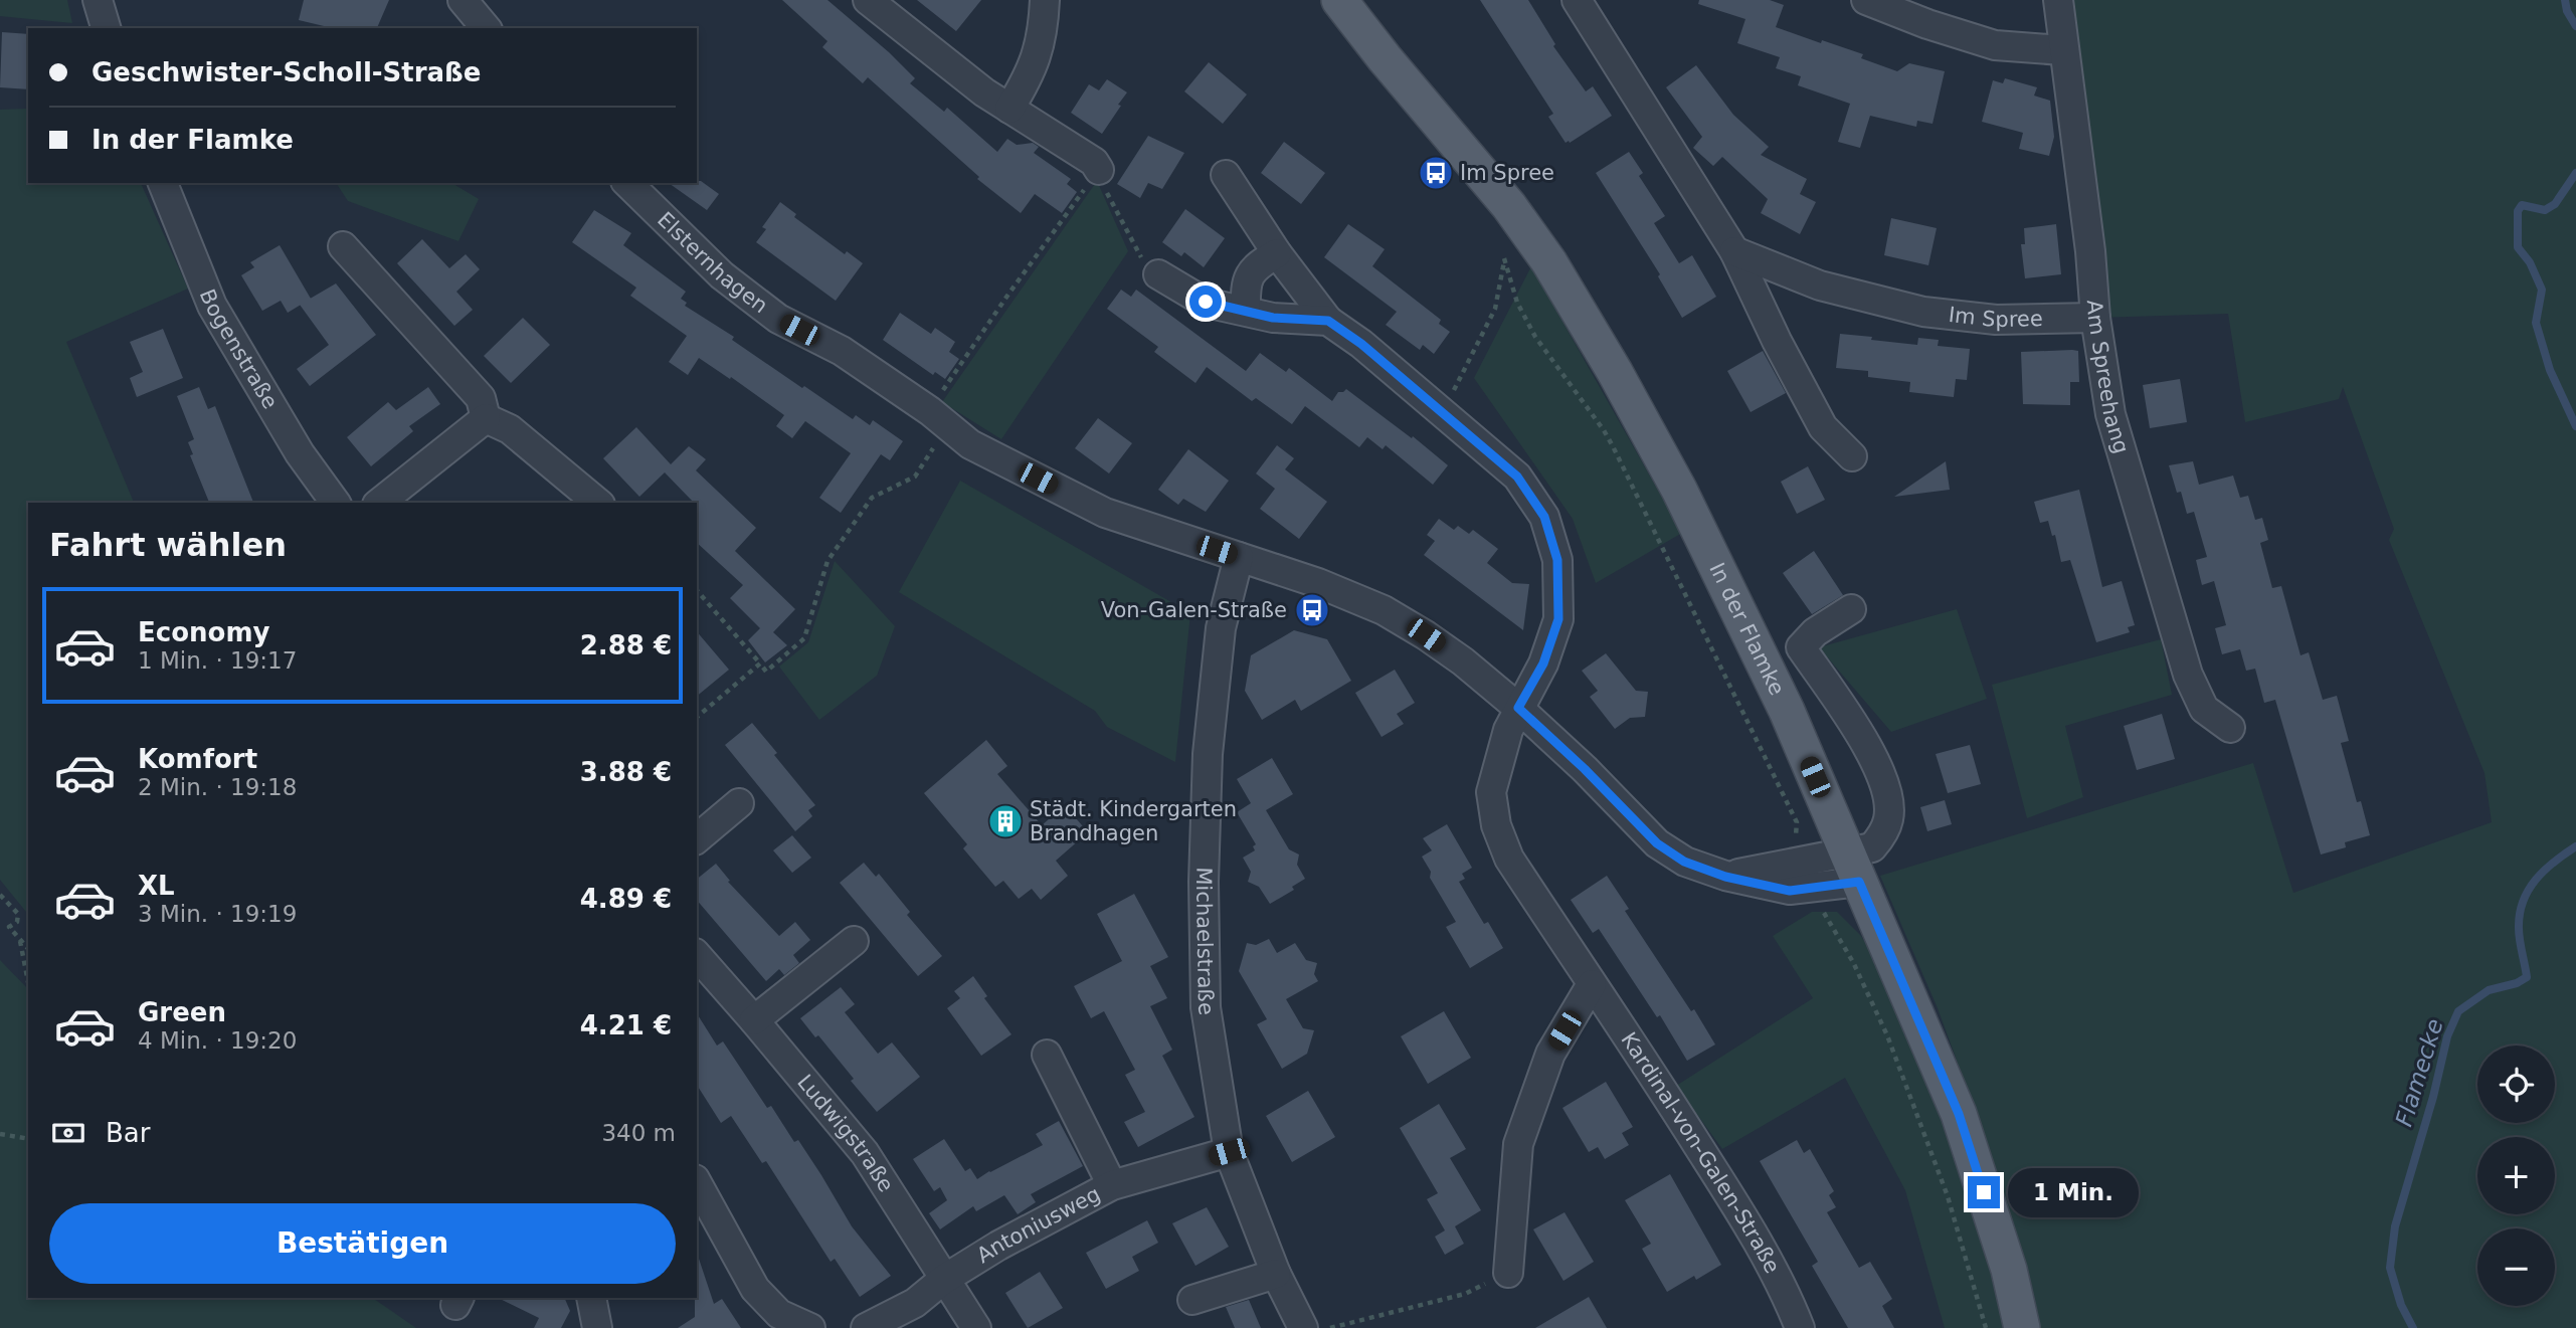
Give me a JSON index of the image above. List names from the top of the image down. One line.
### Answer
{"streets":{"main road":["In der Flamke"],"street":["Elsternhagen","Im Spree","Bogenstraße","Am Spreehang","Michaelstraße","Ludwigstraße","Kardinal-von-Galen-Straße","Antoniusweg"]},"crossings":[["Elsternhagen","In der Flamke"],["Elsternhagen","Michaelstraße"],["Elsternhagen","Kardinal-von-Galen-Straße"],["Im Spree","Am Spreehang"],["Michaelstraße","Antoniusweg"],["Ludwigstraße","Antoniusweg"]],"water":["Flamecke"],"places":{"bus stop":["Im Spree","Von-Galen-Straße"],"building":["Städt. Kindergarten Brandhagen"]},"page":{"banner":["Geschwister-Scholl-Straße","In der Flamke"],"heading":"Fahrt wählen","list":[{"name":"Economy","note":"1 Min. · 19:17","value":"2.88 €"},{"name":"Komfort","note":"2 Min. · 19:18","value":"3.88 €"},{"name":"XL","note":"3 Min. · 19:19","value":"4.89 €"},{"name":"Green","note":"4 Min. · 19:20","value":"4.21 €"}],"map_buttons":["+","−"],"pay":["Bar","340 m"],"bubble":"1 Min.","buttons":"Bestätigen"}}
